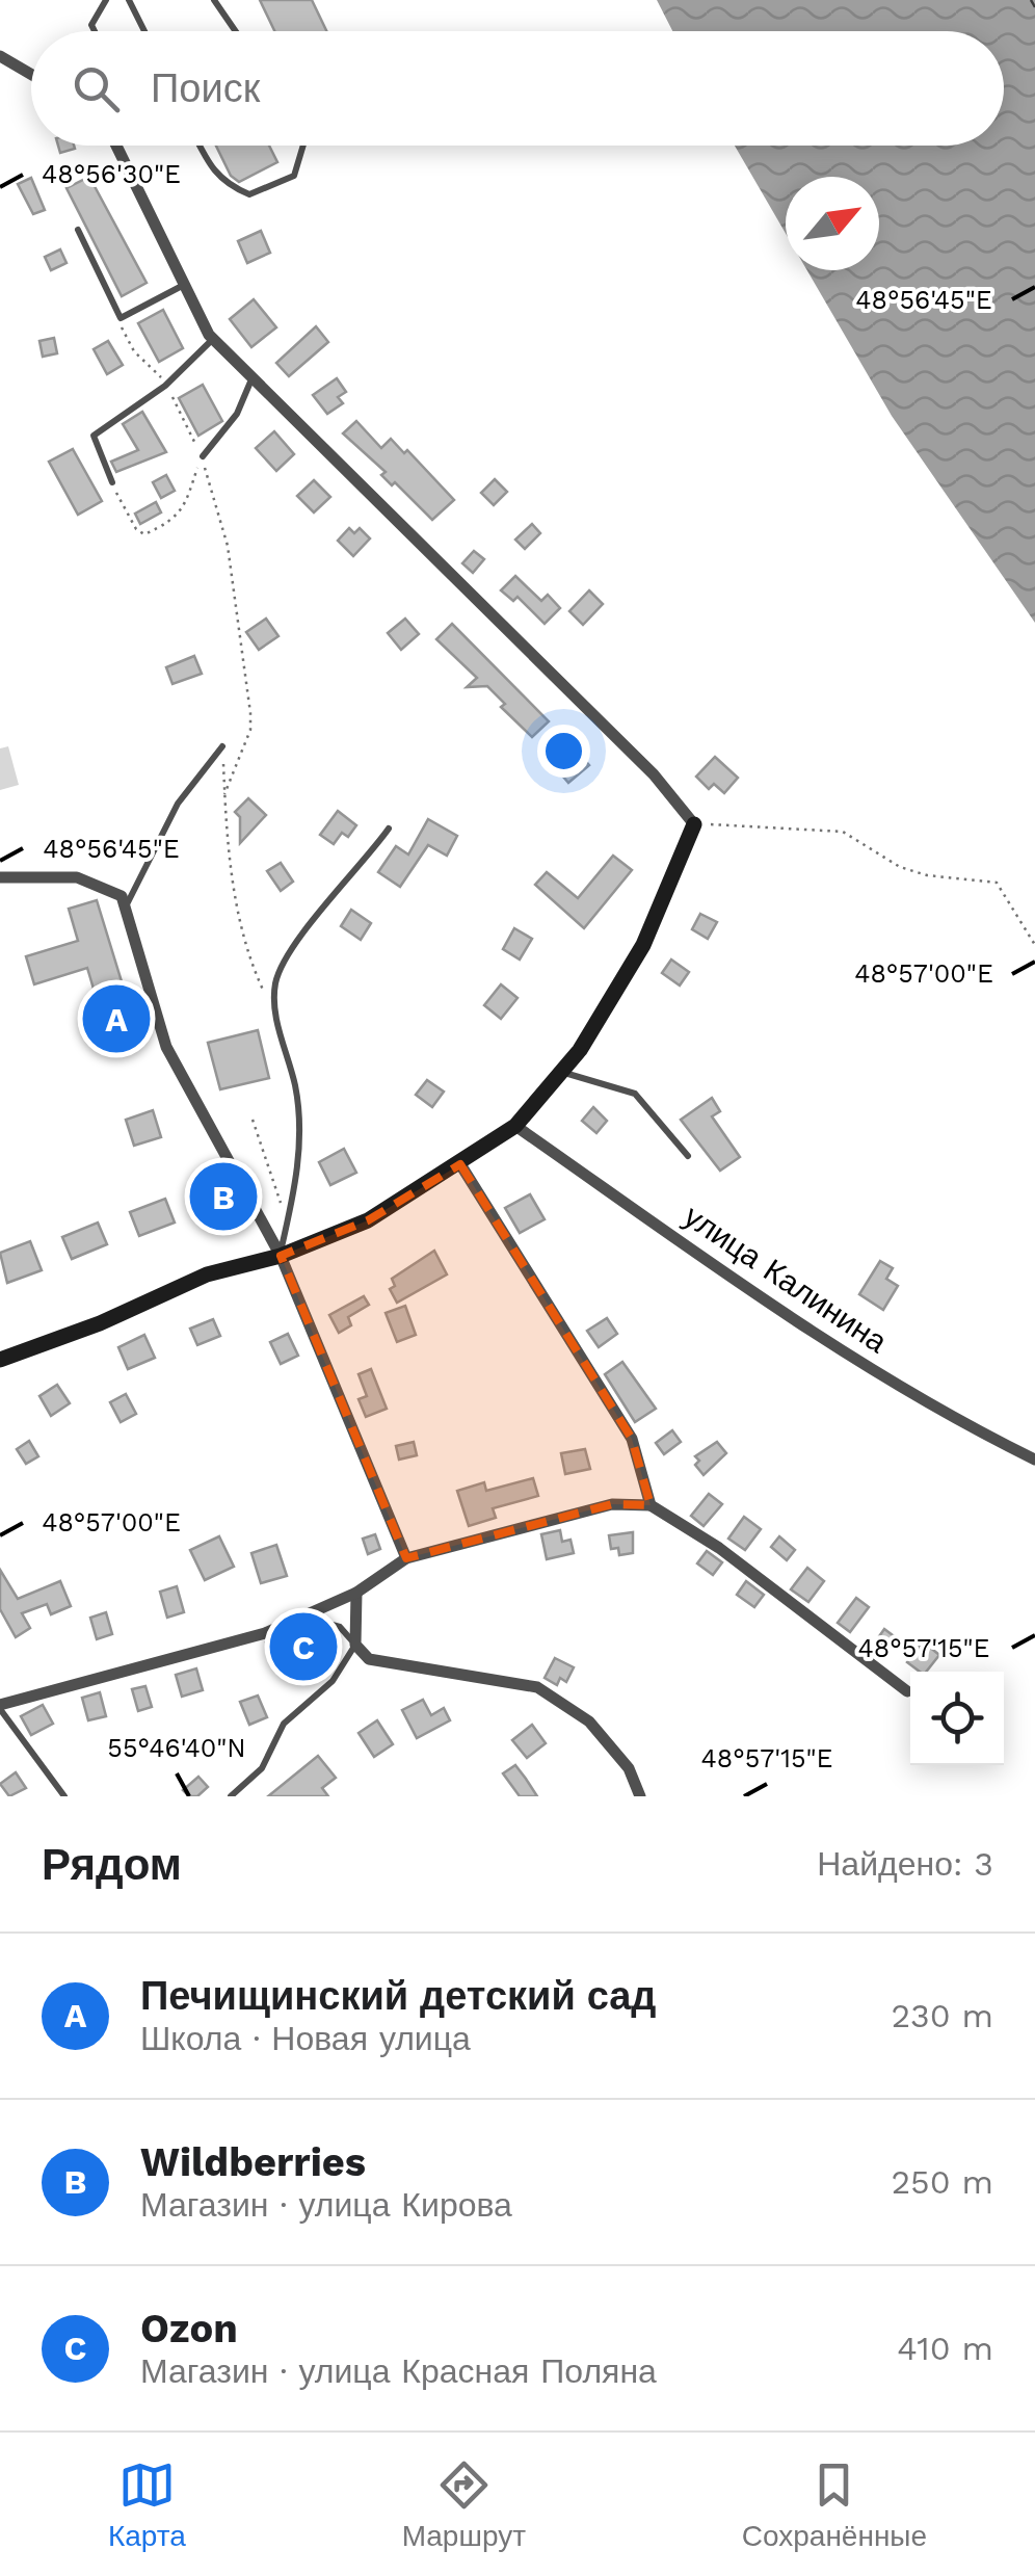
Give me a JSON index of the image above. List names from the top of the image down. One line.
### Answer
{"streets":{"street":["улица Калинина"]},"north":"top right","page":{"search":"Поиск","pins":["A","B","C"],"heading":["Рядом","Найдено: 3"],"list":[{"mark":"A","name":"Печищинский детский сад","note":"Школа · Новая улица","value":"230 m"},{"mark":"B","name":"Wildberries","note":"Магазин · улица Кирова","value":"250 m"},{"mark":"C","name":"Ozon","note":"Магазин · улица Красная Поляна","value":"410 m"}],"nav":["Карта","Маршрут","Сохранённые"]},"coordinates":["48°56'30\"E","48°56'45\"E","48°57'00\"E","48°57'15\"E","55°46'40\"N"]}
